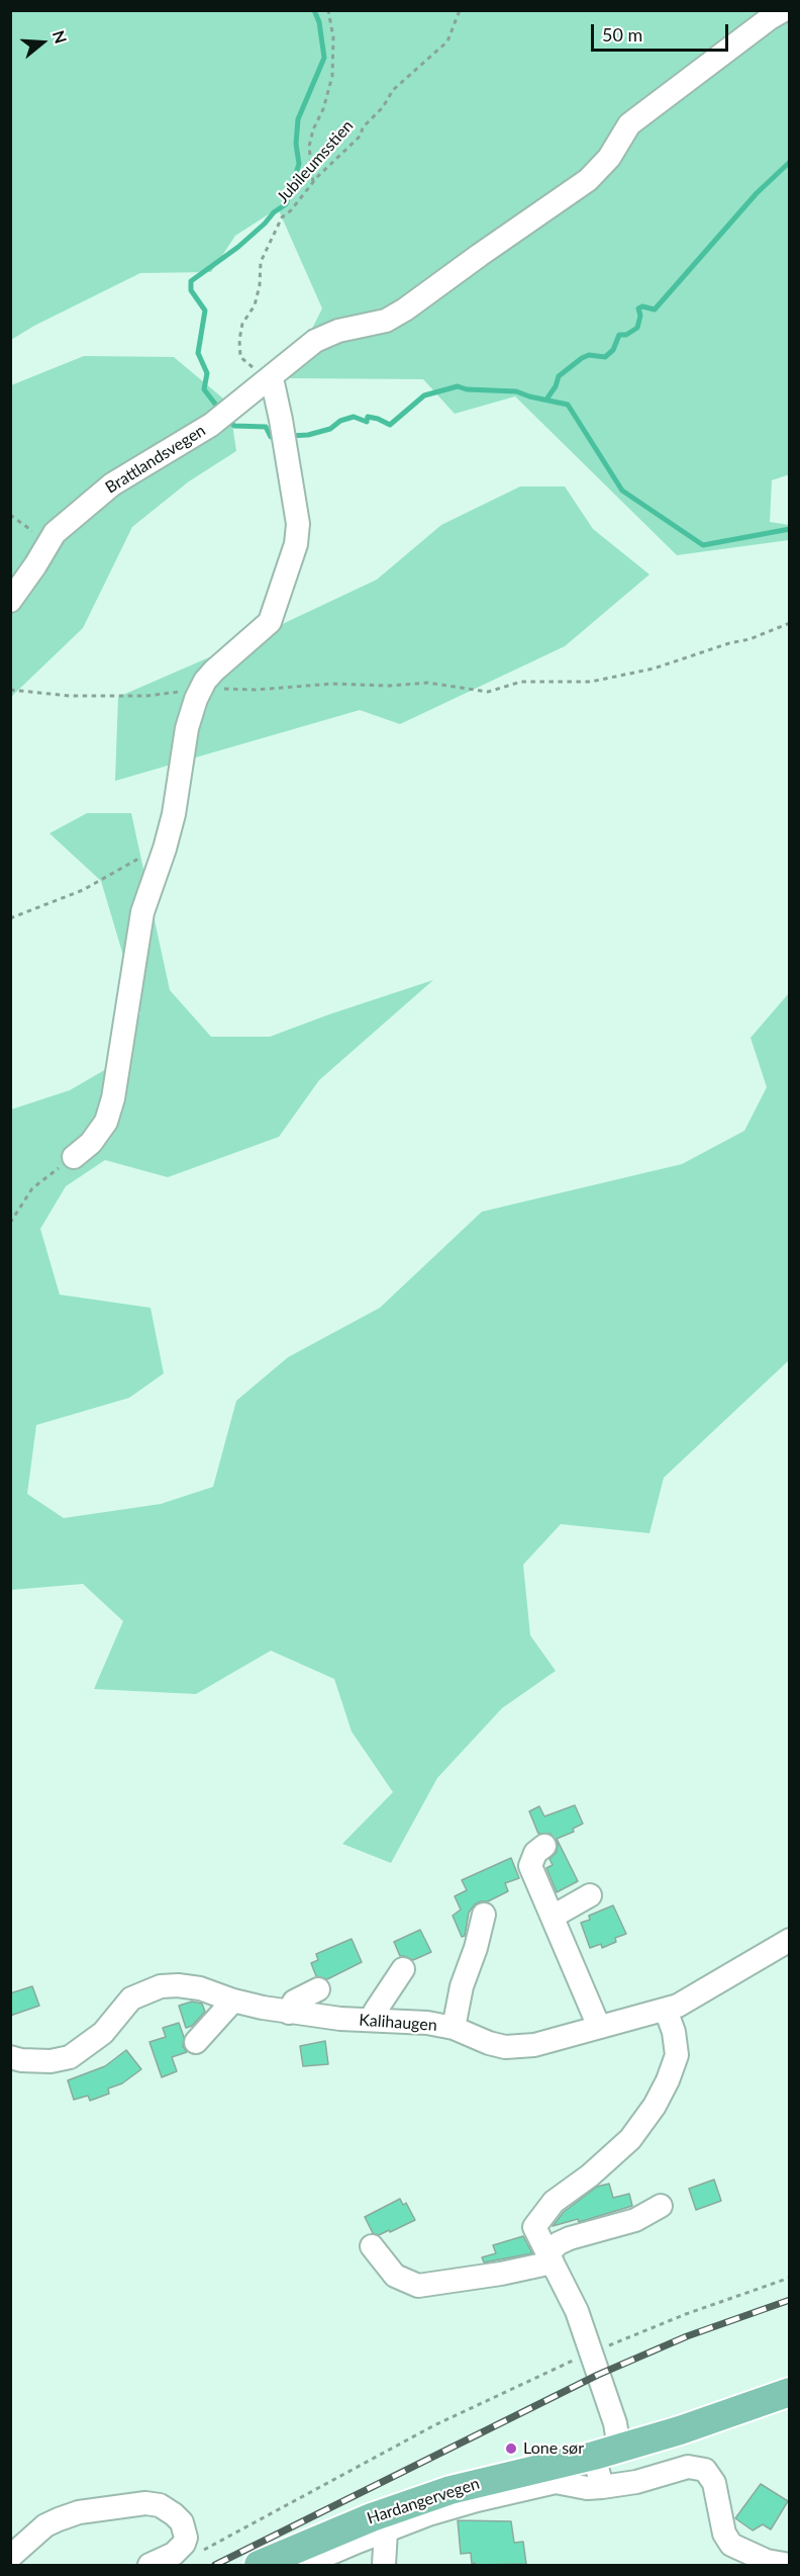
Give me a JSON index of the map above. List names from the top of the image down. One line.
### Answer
{"streets":{"main road":["Hardangervegen"],"street":["Brattlandsvegen","Kalihaugen"],"path":["Jubileumsstien"]},"crossings":[["Jubileumsstien","Brattlandsvegen"]],"places":["Lone sør"],"scale_bar":"50 m","north":"right"}
